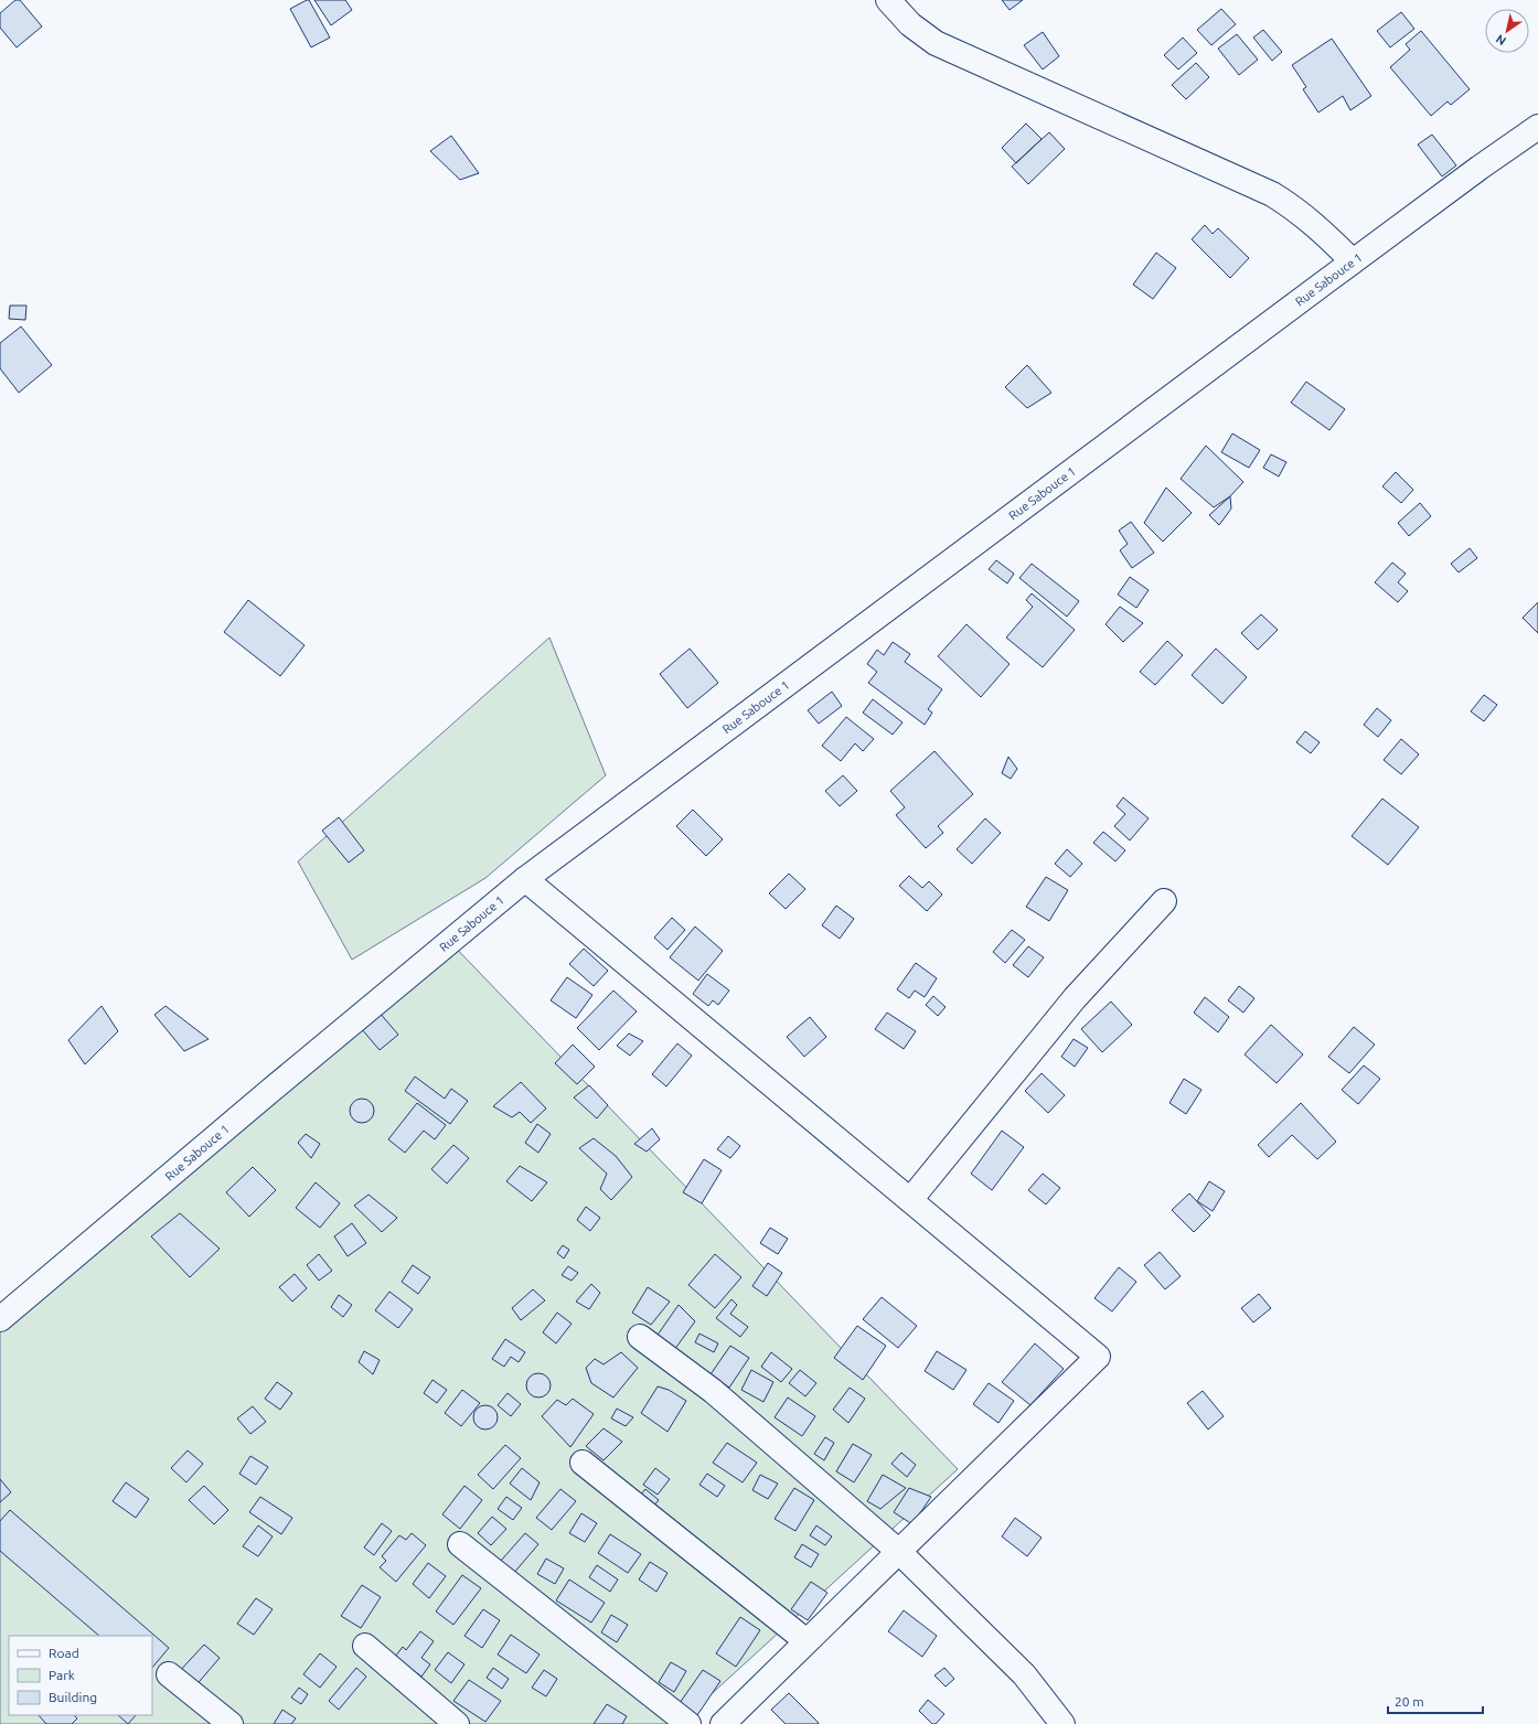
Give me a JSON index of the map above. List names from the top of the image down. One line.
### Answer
{"streets":{"street":["Rue Sabouce 1"]},"legend":["Road","Park","Building"],"scale_bar":"20 m","north":"bottom left"}
